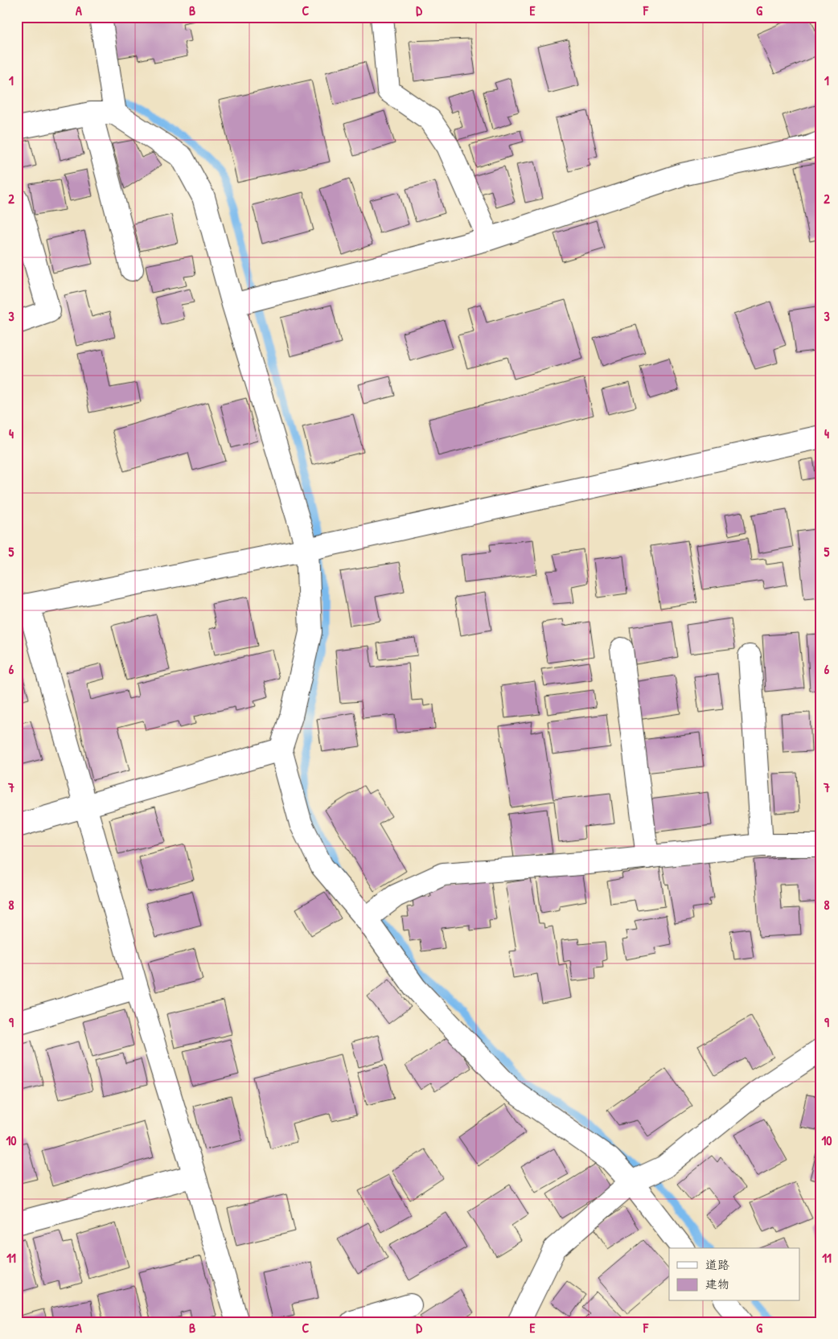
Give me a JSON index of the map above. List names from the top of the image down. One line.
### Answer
{"legend":["道路","建物"],"grid":{"columns":["A","B","C","D","E","F","G"],"rows":["1","2","3","4","5","6","7","8","9","10","11"]}}
